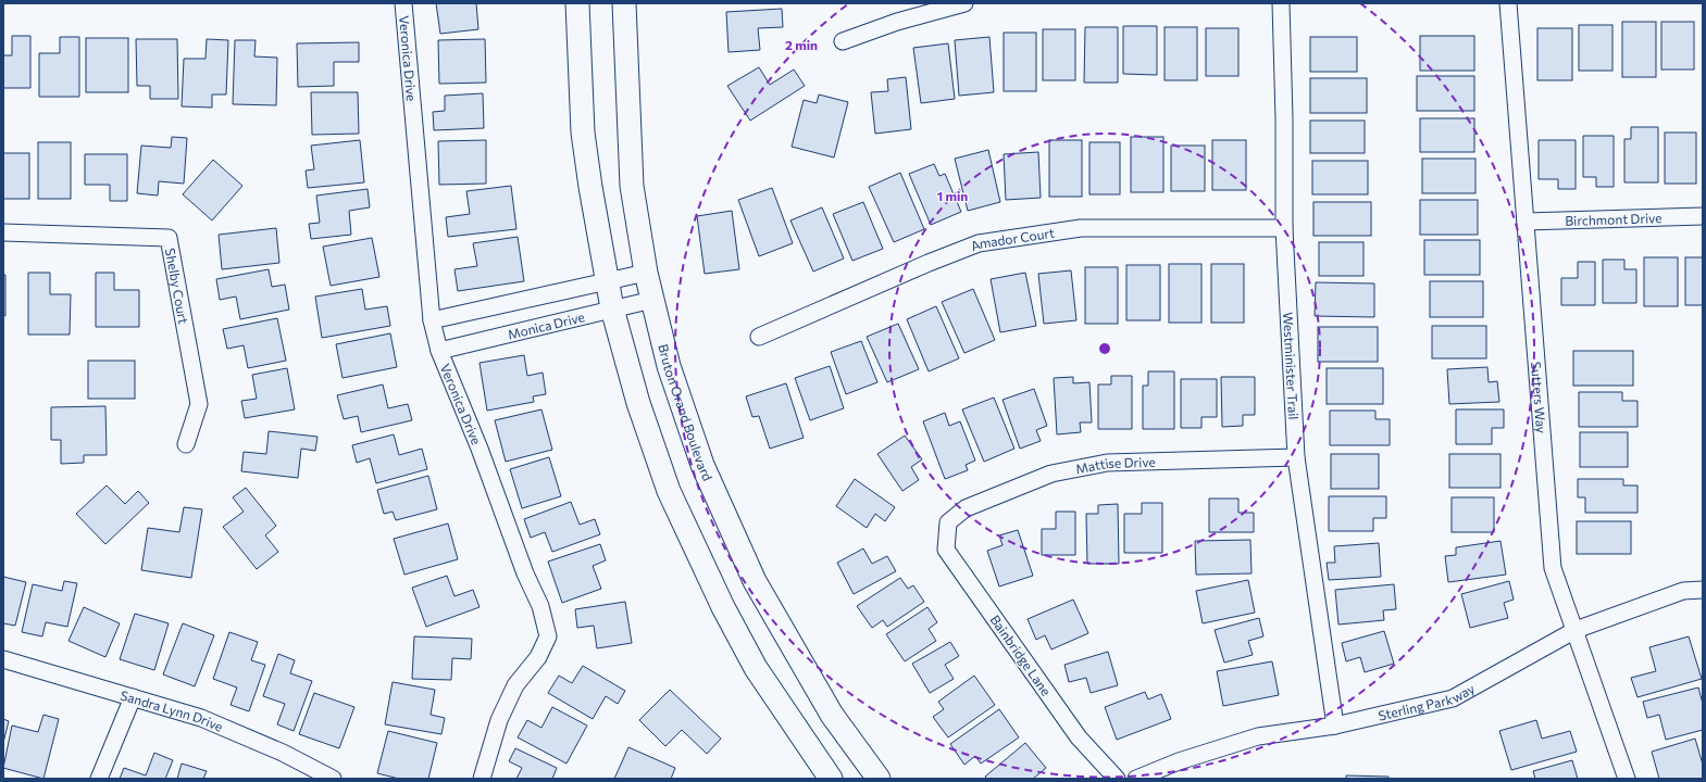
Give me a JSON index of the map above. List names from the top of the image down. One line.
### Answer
{"streets":{"main road":["Bruton Orand Boulevard"],"street":["Veronica Drive","Birchmont Drive","Amador Court","Shelby Court","Monica Drive","Westminister Trail","Sutters Way","Mattise Drive","Bainbridge Lane","Sterling Parkway","Sandra Lynn Drive"]},"crossings":[["Veronica Drive","Monica Drive"],["Birchmont Drive","Sutters Way"],["Amador Court","Westminister Trail"],["Monica Drive","Bruton Orand Boulevard"],["Westminister Trail","Mattise Drive"],["Westminister Trail","Sterling Parkway"],["Sutters Way","Sterling Parkway"],["Mattise Drive","Bainbridge Lane"]],"rings":["2 min","1 min"]}
